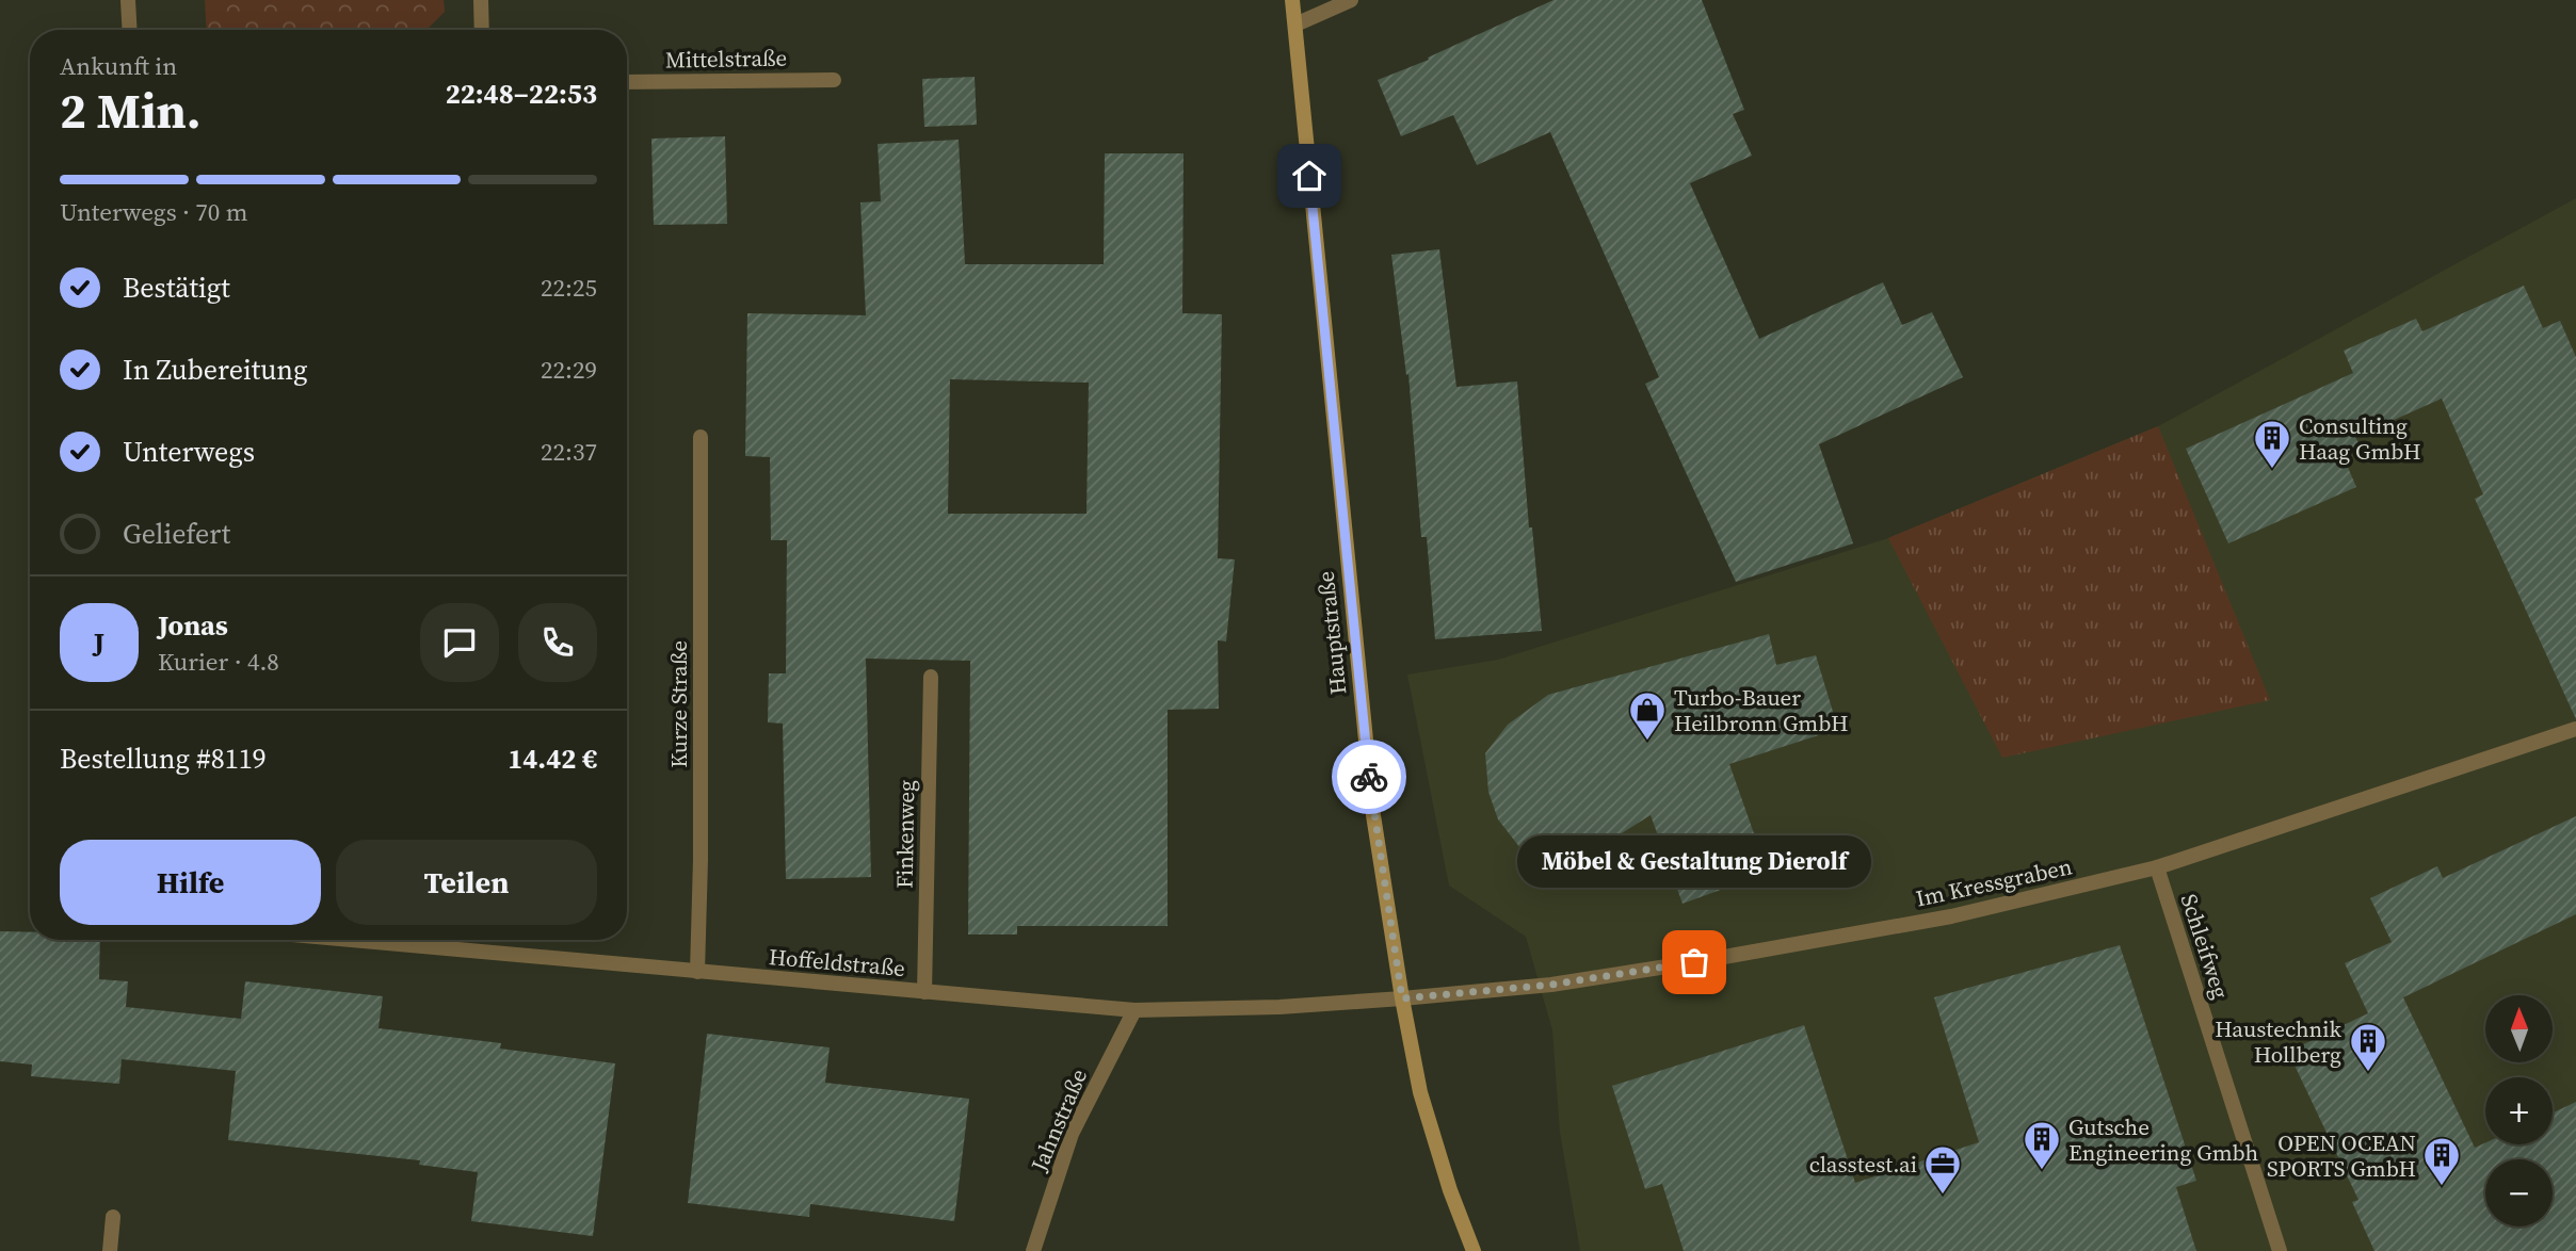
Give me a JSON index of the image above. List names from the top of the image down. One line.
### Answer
{"streets":{"main road":["Hauptstraße"],"street":["Mittelstraße","Kurze Straße","Finkenweg","Im Kressgraben","Schleifweg","Hoffeldstraße","Jahnstraße"]},"crossings":[["Hauptstraße","Im Kressgraben"],["Hauptstraße","Hoffeldstraße"],["Kurze Straße","Hoffeldstraße"],["Finkenweg","Hoffeldstraße"],["Im Kressgraben","Schleifweg"],["Im Kressgraben","Hoffeldstraße"],["Hoffeldstraße","Jahnstraße"]],"places":{"building":["Consulting Haag GmbH","Haustechnik Hollberg","Gutsche Engineering Gmbh","OPEN OCEAN SPORTS GmbH"],"shop":["Turbo-Bauer Heilbronn GmbH"],"other":["Möbel & Gestaltung Dierolf"],"office":["classtest.ai"]},"north":"top","page":{"heading":["2 Min.","Ankunft in","22:48–22:53"],"panel":["Jonas","Kurier · 4.8","Bestellung #8119","14.42 €"],"bar":"Unterwegs · 70 m","list":[["Bestätigt","22:25"],["In Zubereitung","22:29"],["Unterwegs","22:37"],"Geliefert"],"round":"J","buttons":["Hilfe","Teilen"],"bubble":"Möbel & Gestaltung Dierolf","map_buttons":["+","−"]}}
